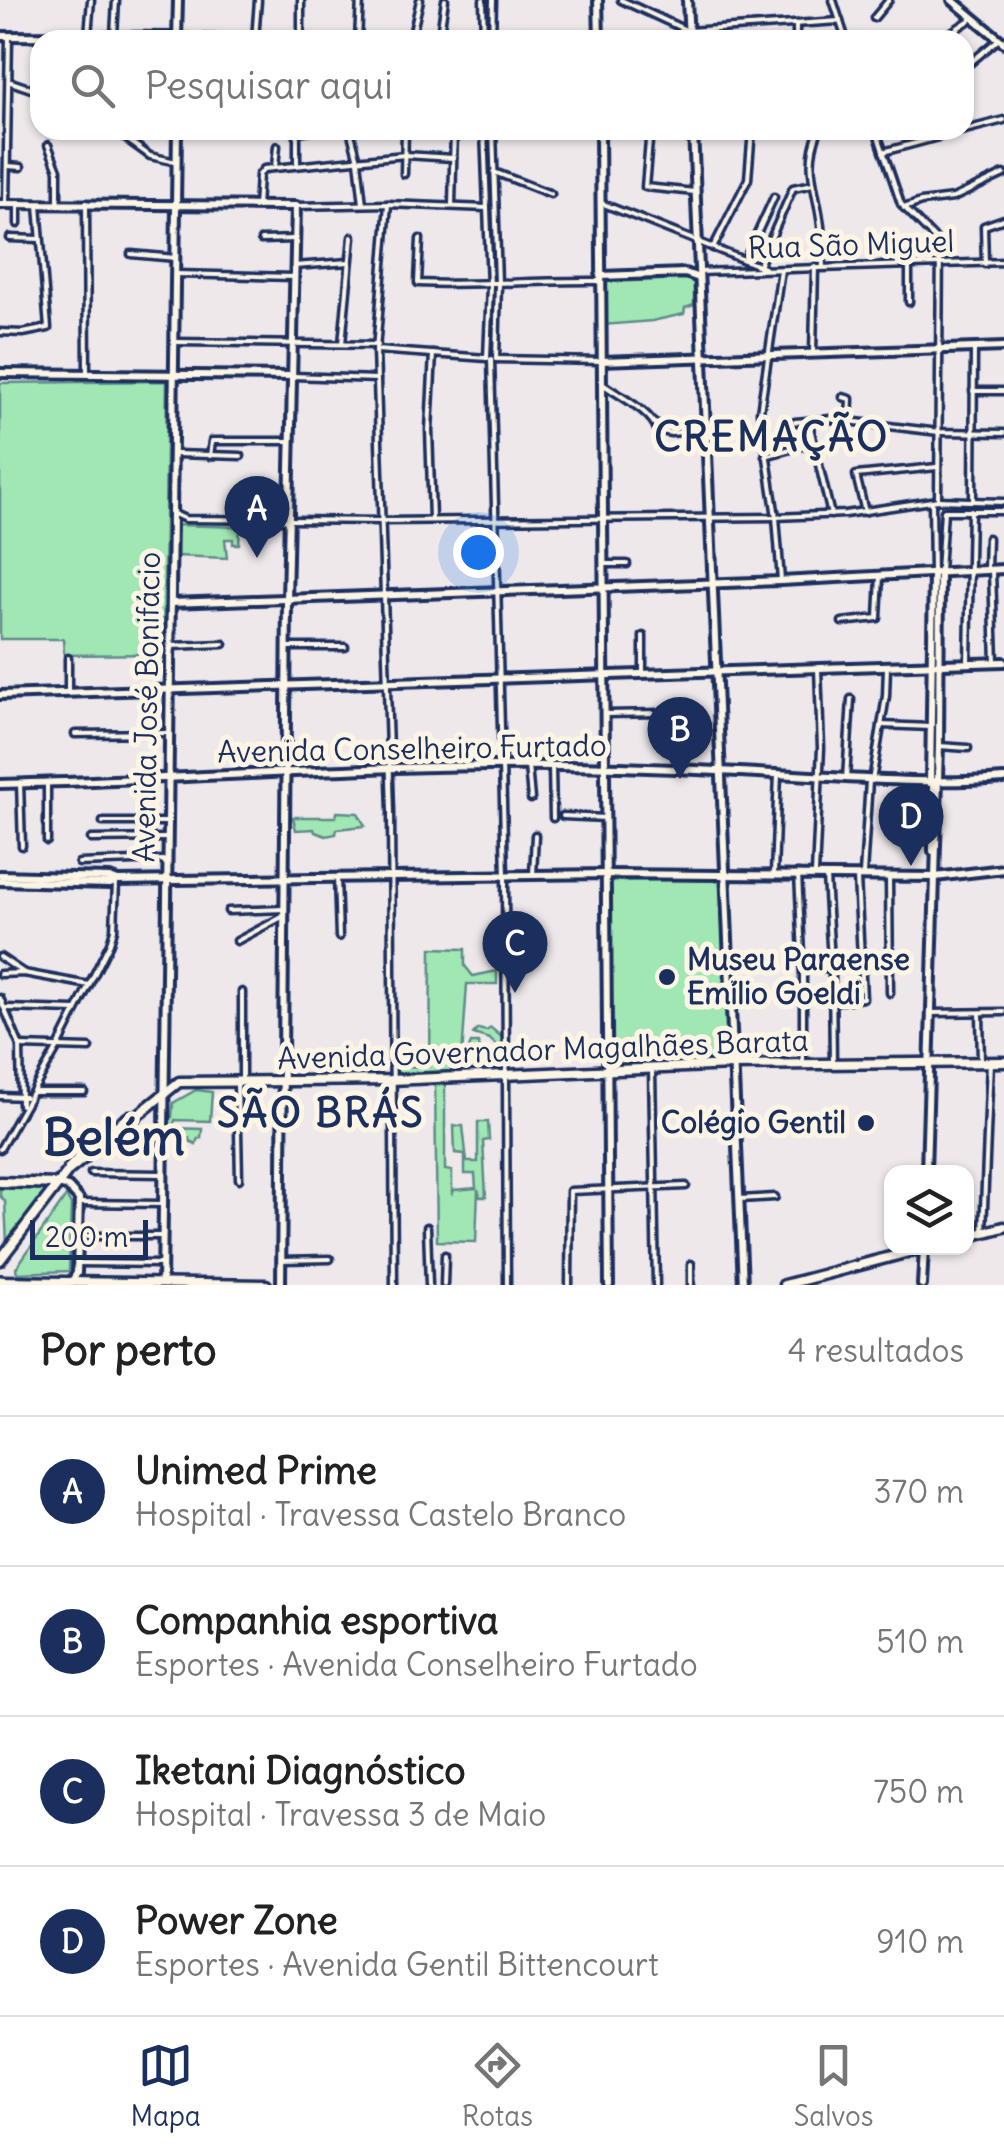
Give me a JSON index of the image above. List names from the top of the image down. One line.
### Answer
{"streets":{"main road":["Rua São Miguel","Avenida José Bonifácio","Avenida Conselheiro Furtado","Avenida Governador Magalhães Barata"]},"crossings":[["Avenida José Bonifácio","Avenida Conselheiro Furtado"],["Avenida José Bonifácio","Avenida Governador Magalhães Barata"]],"districts":["CREMAÇÃO","SÃO BRÁS","Belém"],"places":["Museu Paraense Emílio Goeldi","Colégio Gentil"],"scale_bar":"200 m","page":{"search":"Pesquisar aqui","pins":["A","B","D","C"],"scale":"200 m","heading":["Por perto","4 resultados"],"list":[{"mark":"A","name":"Unimed Prime","note":"Hospital · Travessa Castelo Branco","value":"370 m"},{"mark":"B","name":"Companhia esportiva","note":"Esportes · Avenida Conselheiro Furtado","value":"510 m"},{"mark":"C","name":"Iketani Diagnóstico","note":"Hospital · Travessa 3 de Maio","value":"750 m"},{"mark":"D","name":"Power Zone","note":"Esportes · Avenida Gentil Bittencourt","value":"910 m"}],"nav":["Mapa","Rotas","Salvos"]}}
